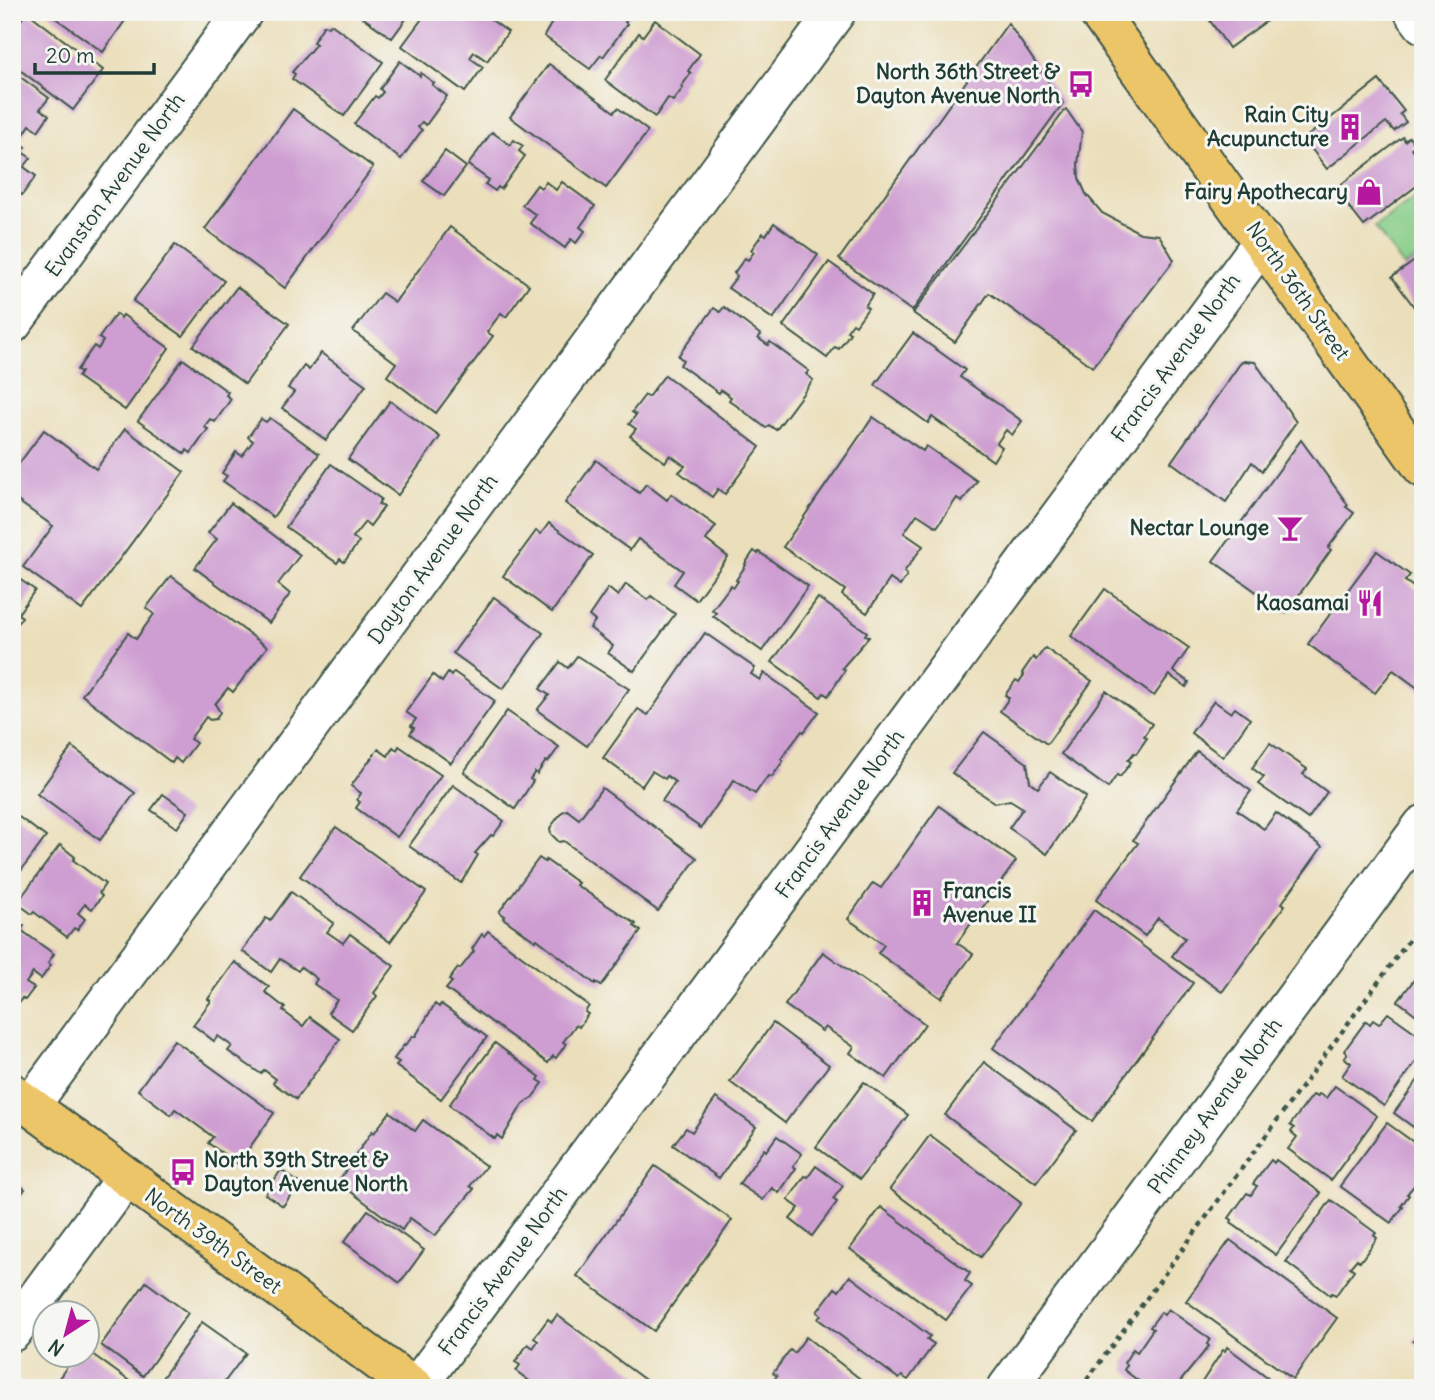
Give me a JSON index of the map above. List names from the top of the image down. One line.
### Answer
{"streets":{"main road":["North 36th Street","North 39th Street"],"street":["Evanston Avenue North","Francis Avenue North","Dayton Avenue North","Phinney Avenue North"]},"crossings":[["North 36th Street","Francis Avenue North"],["Francis Avenue North","North 39th Street"],["Dayton Avenue North","North 39th Street"]],"places":{"bus stop":["North 36th Street & Dayton Avenue North","North 39th Street & Dayton Avenue North"],"building":["Rain City Acupuncture","Francis Avenue II"],"shop":["Fairy Apothecary"],"bar":["Nectar Lounge"],"restaurant":["Kaosamai"]},"scale_bar":"20 m","north":"bottom left"}
